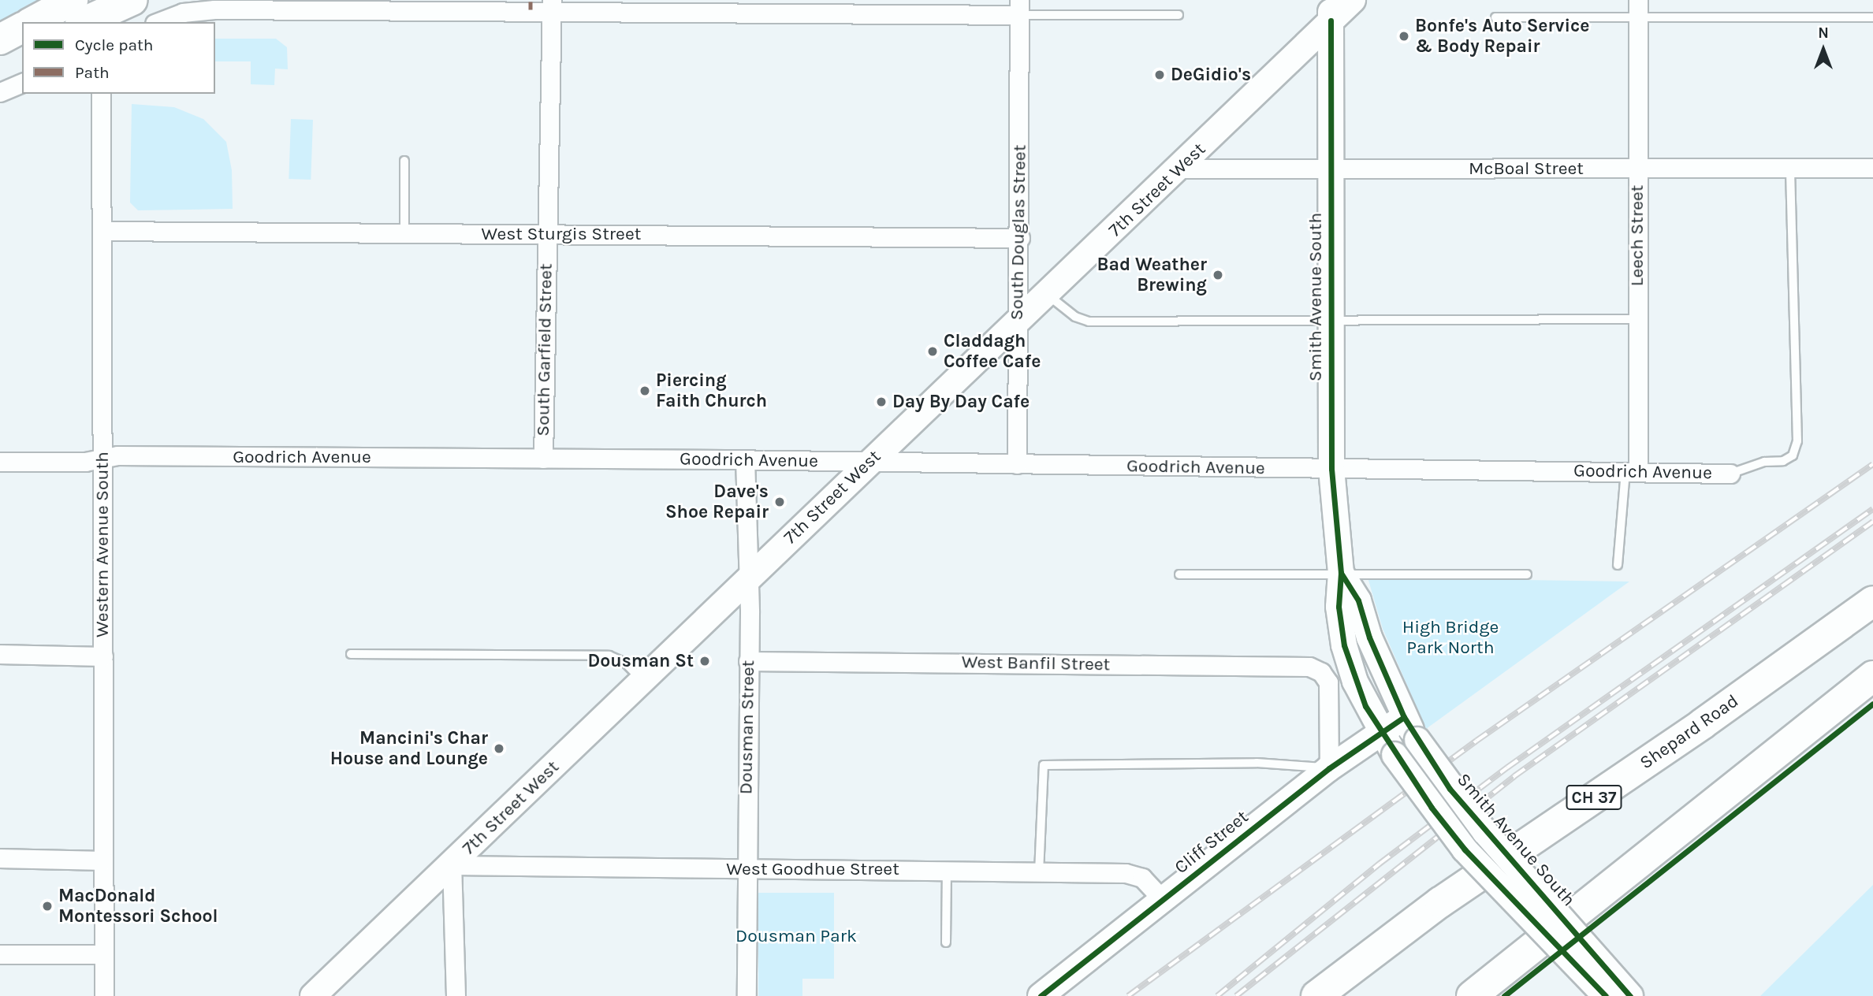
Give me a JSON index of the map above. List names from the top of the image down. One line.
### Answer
{"streets":{"highway":["Shepard Road","CH 37"],"main road":["7th Street West","Smith Avenue South","Cliff Street"],"street":["McBoal Street","South Douglas Street","West Sturgis Street","Leech Street","South Garfield Street","Goodrich Avenue","Western Avenue South","West Banfil Street","Dousman Street","West Goodhue Street"]},"crossings":[["McBoal Street","7th Street West"],["McBoal Street","Leech Street"],["McBoal Street","Smith Avenue South"],["7th Street West","South Douglas Street"],["7th Street West","Smith Avenue South"],["7th Street West","Goodrich Avenue"],["7th Street West","Dousman Street"],["7th Street West","West Goodhue Street"],["South Douglas Street","West Sturgis Street"],["South Douglas Street","Goodrich Avenue"],["West Sturgis Street","South Garfield Street"],["West Sturgis Street","Western Avenue South"],["Leech Street","Goodrich Avenue"],["Smith Avenue South","Goodrich Avenue"],["Smith Avenue South","Cliff Street"],["South Garfield Street","Goodrich Avenue"],["Goodrich Avenue","Western Avenue South"],["Goodrich Avenue","Dousman Street"],["West Banfil Street","Dousman Street"],["West Banfil Street","Cliff Street"],["Dousman Street","West Goodhue Street"],["Cliff Street","West Goodhue Street"]],"parks":["High Bridge Park North","Dousman Park"],"places":["Bonfe's Auto Service & Body Repair","DeGidio's","Bad Weather Brewing","Claddagh Coffee Cafe","Piercing Faith Church","Day By Day Cafe","Dave's Shoe Repair","Dousman St","Mancini's Char House and Lounge","MacDonald Montessori School"],"legend":["Cycle path","Path"],"north":"top"}
